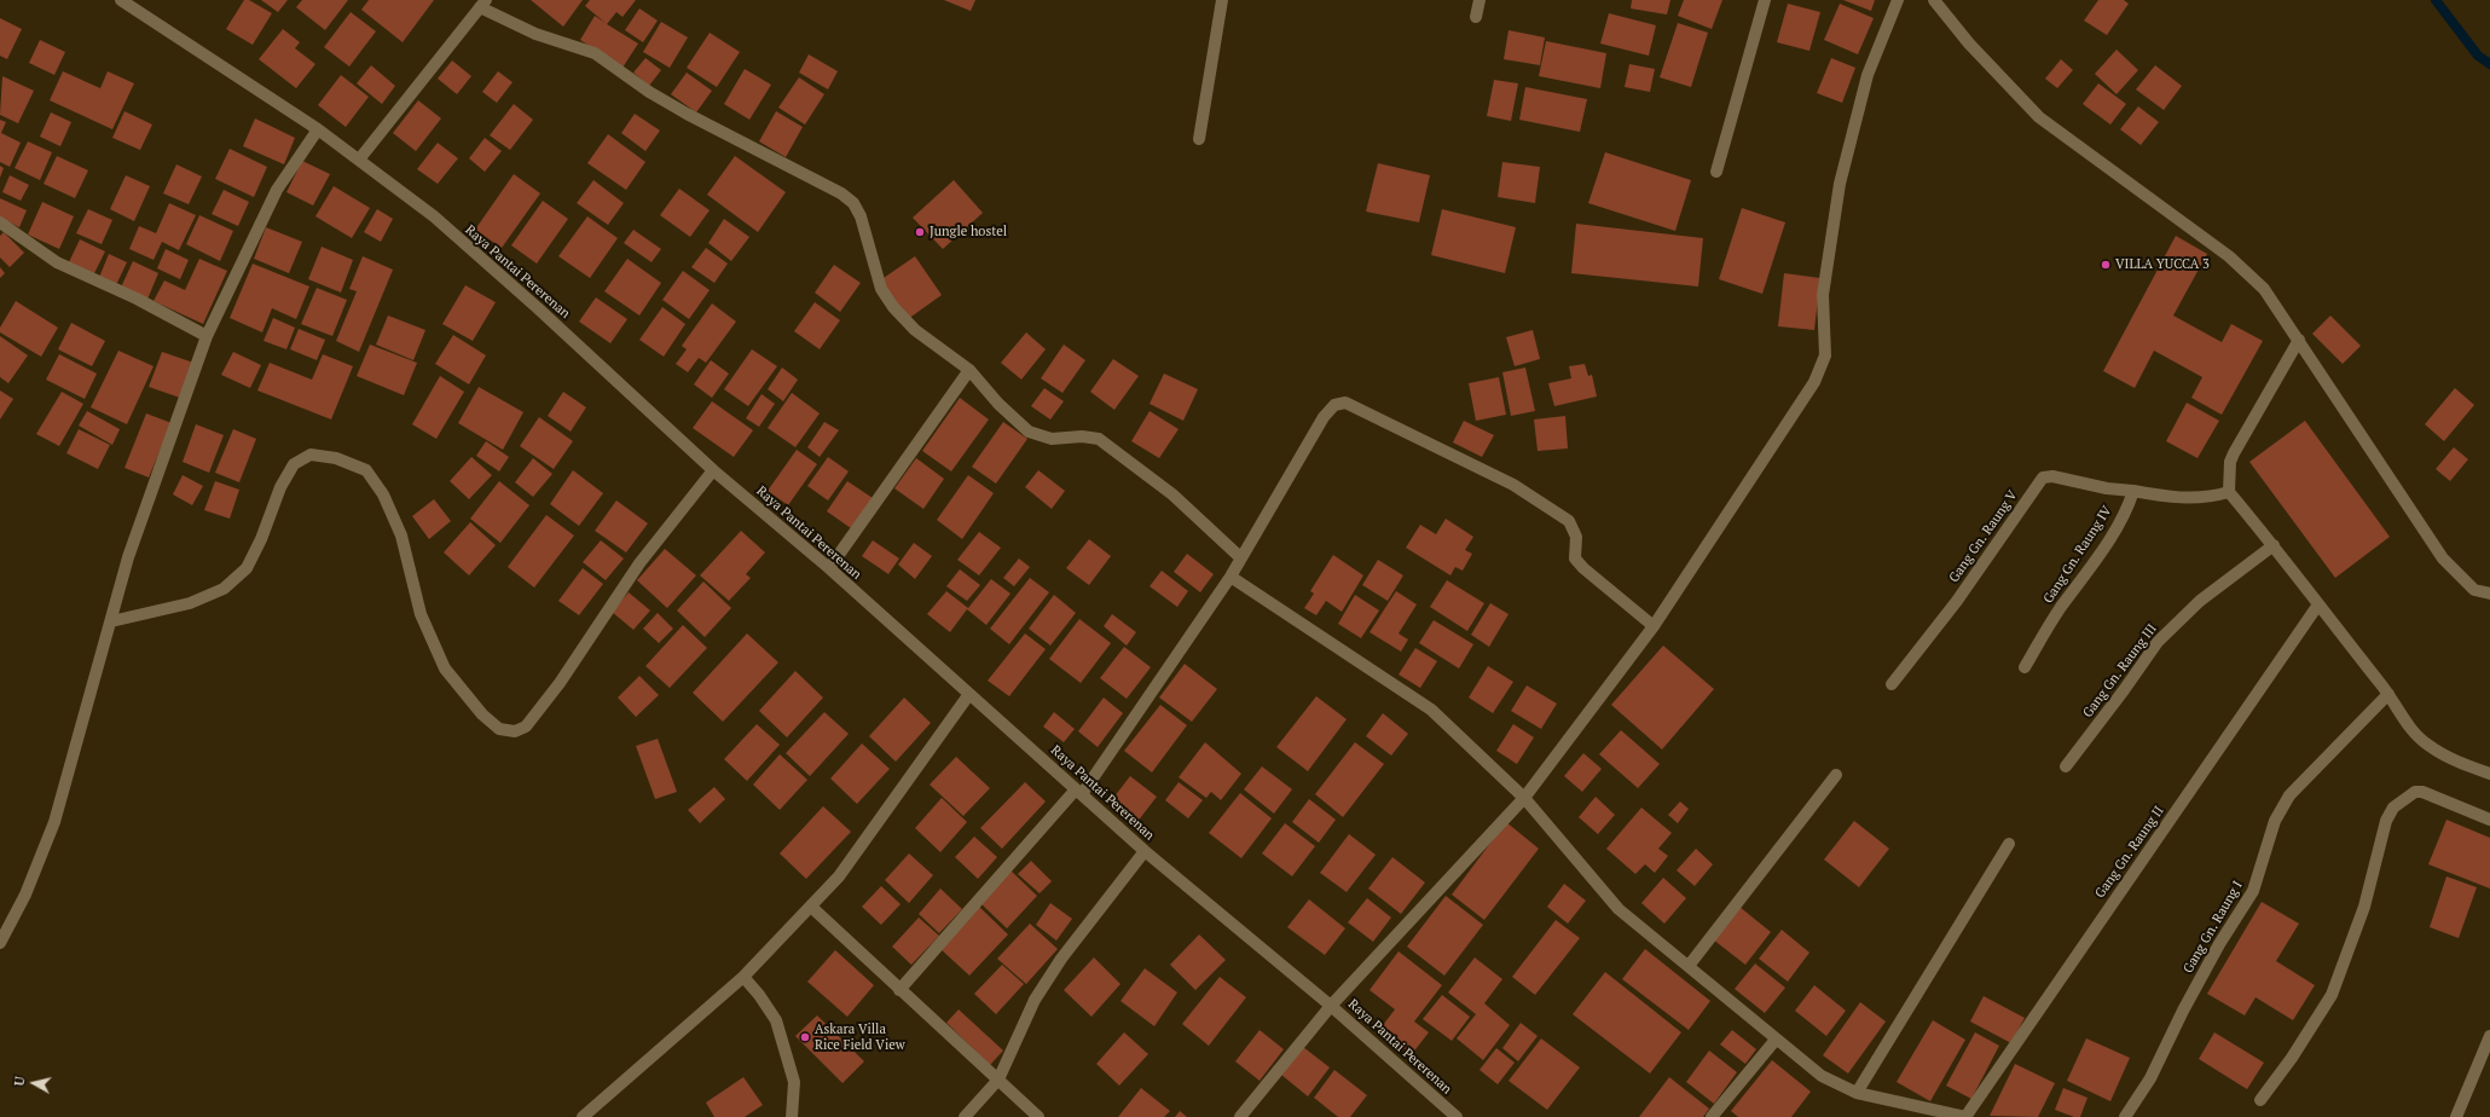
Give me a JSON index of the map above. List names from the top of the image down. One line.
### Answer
{"streets":{"street":["Raya Pantai Pererenan","Gang Gn. Raung V","Gang Gn. Raung IV","Gang Gn. Raung III","Gang Gn. Raung II","Gang Gn. Raung I"]},"crossings":[["Gang Gn. Raung V","Gang Gn. Raung IV"]],"places":["Jungle hostel","VILLA YUCCA 3","Askara Villa Rice Field View"],"north":"left"}
